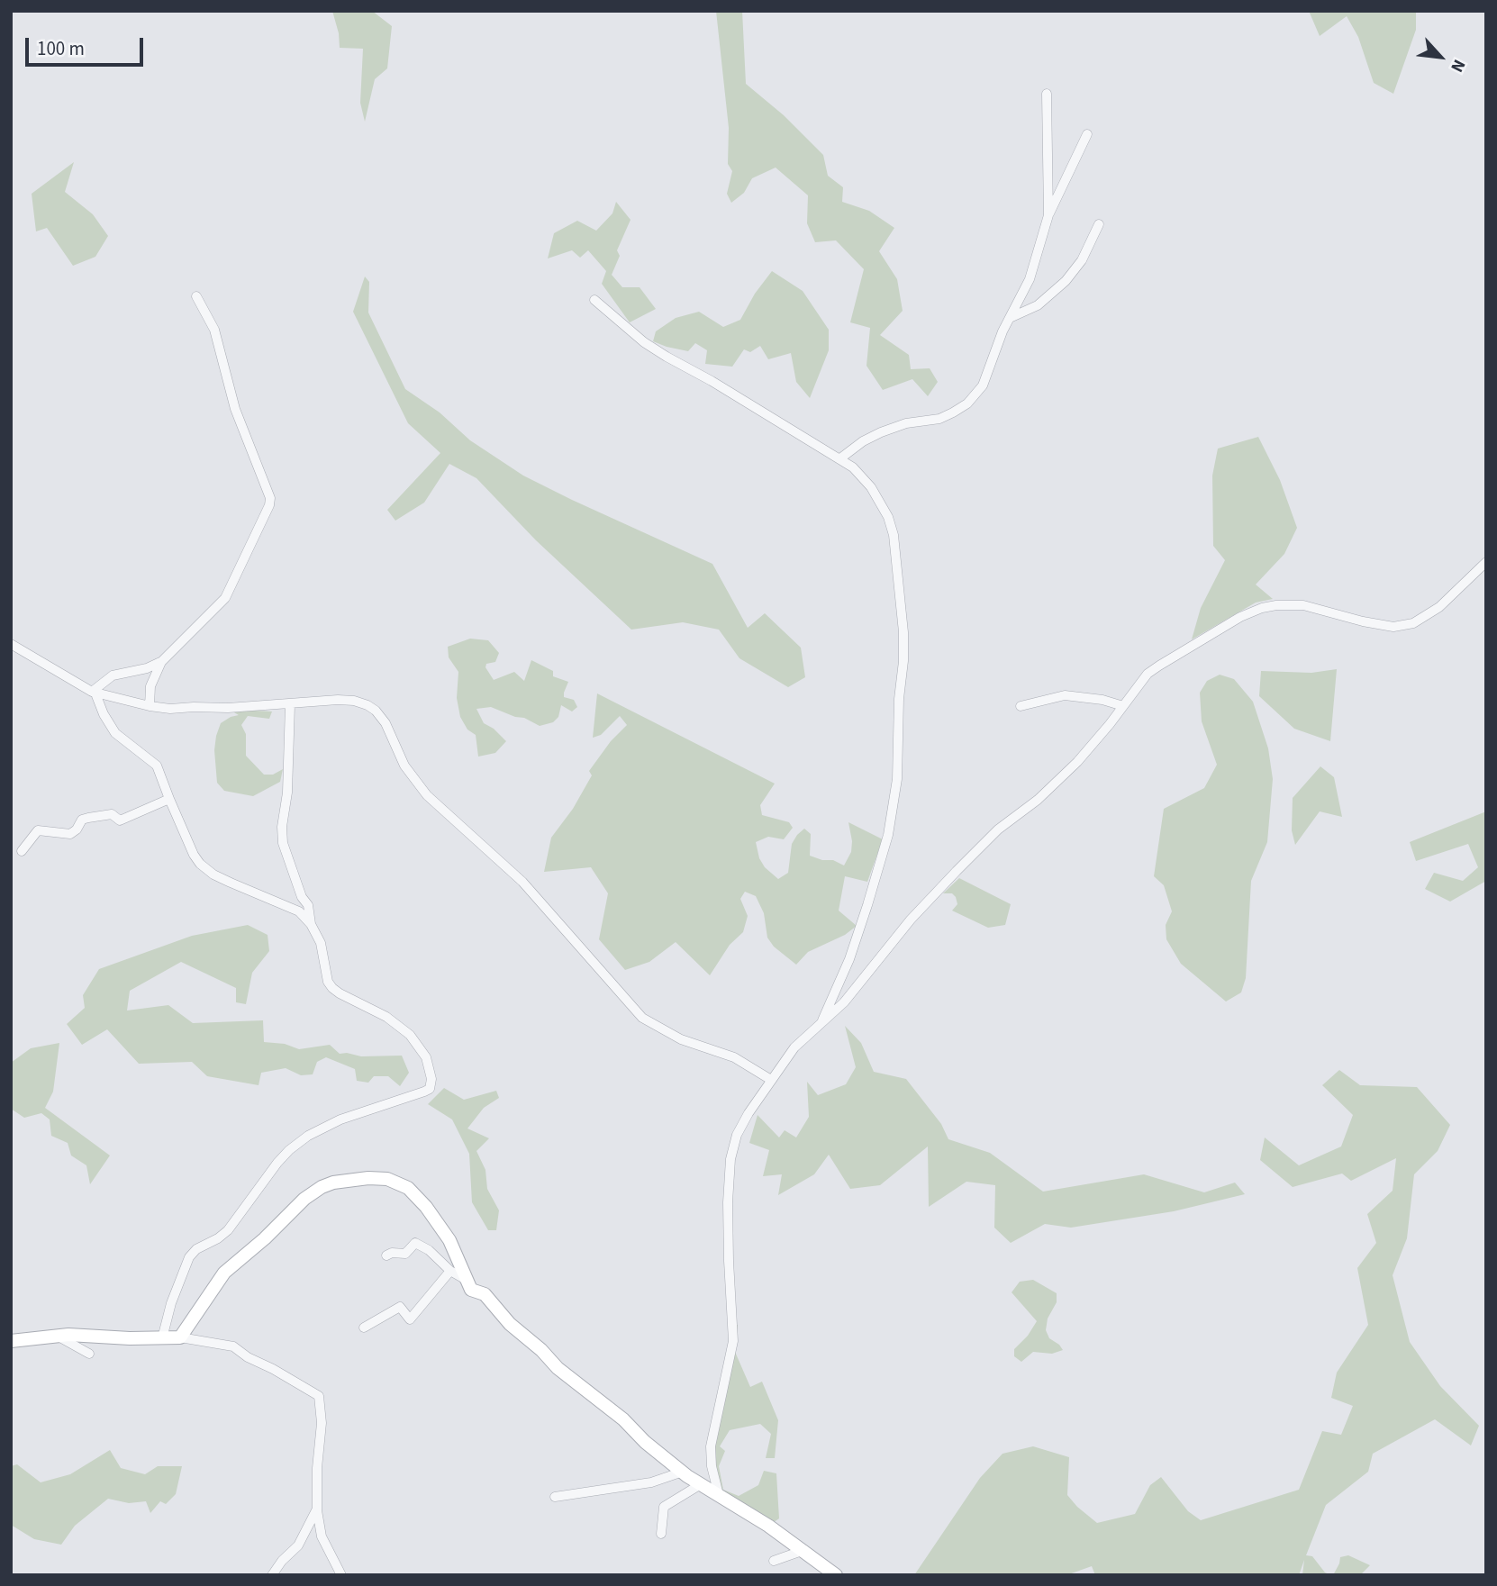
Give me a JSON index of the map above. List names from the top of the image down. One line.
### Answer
{"scale_bar":"100 m","north":"bottom right"}
